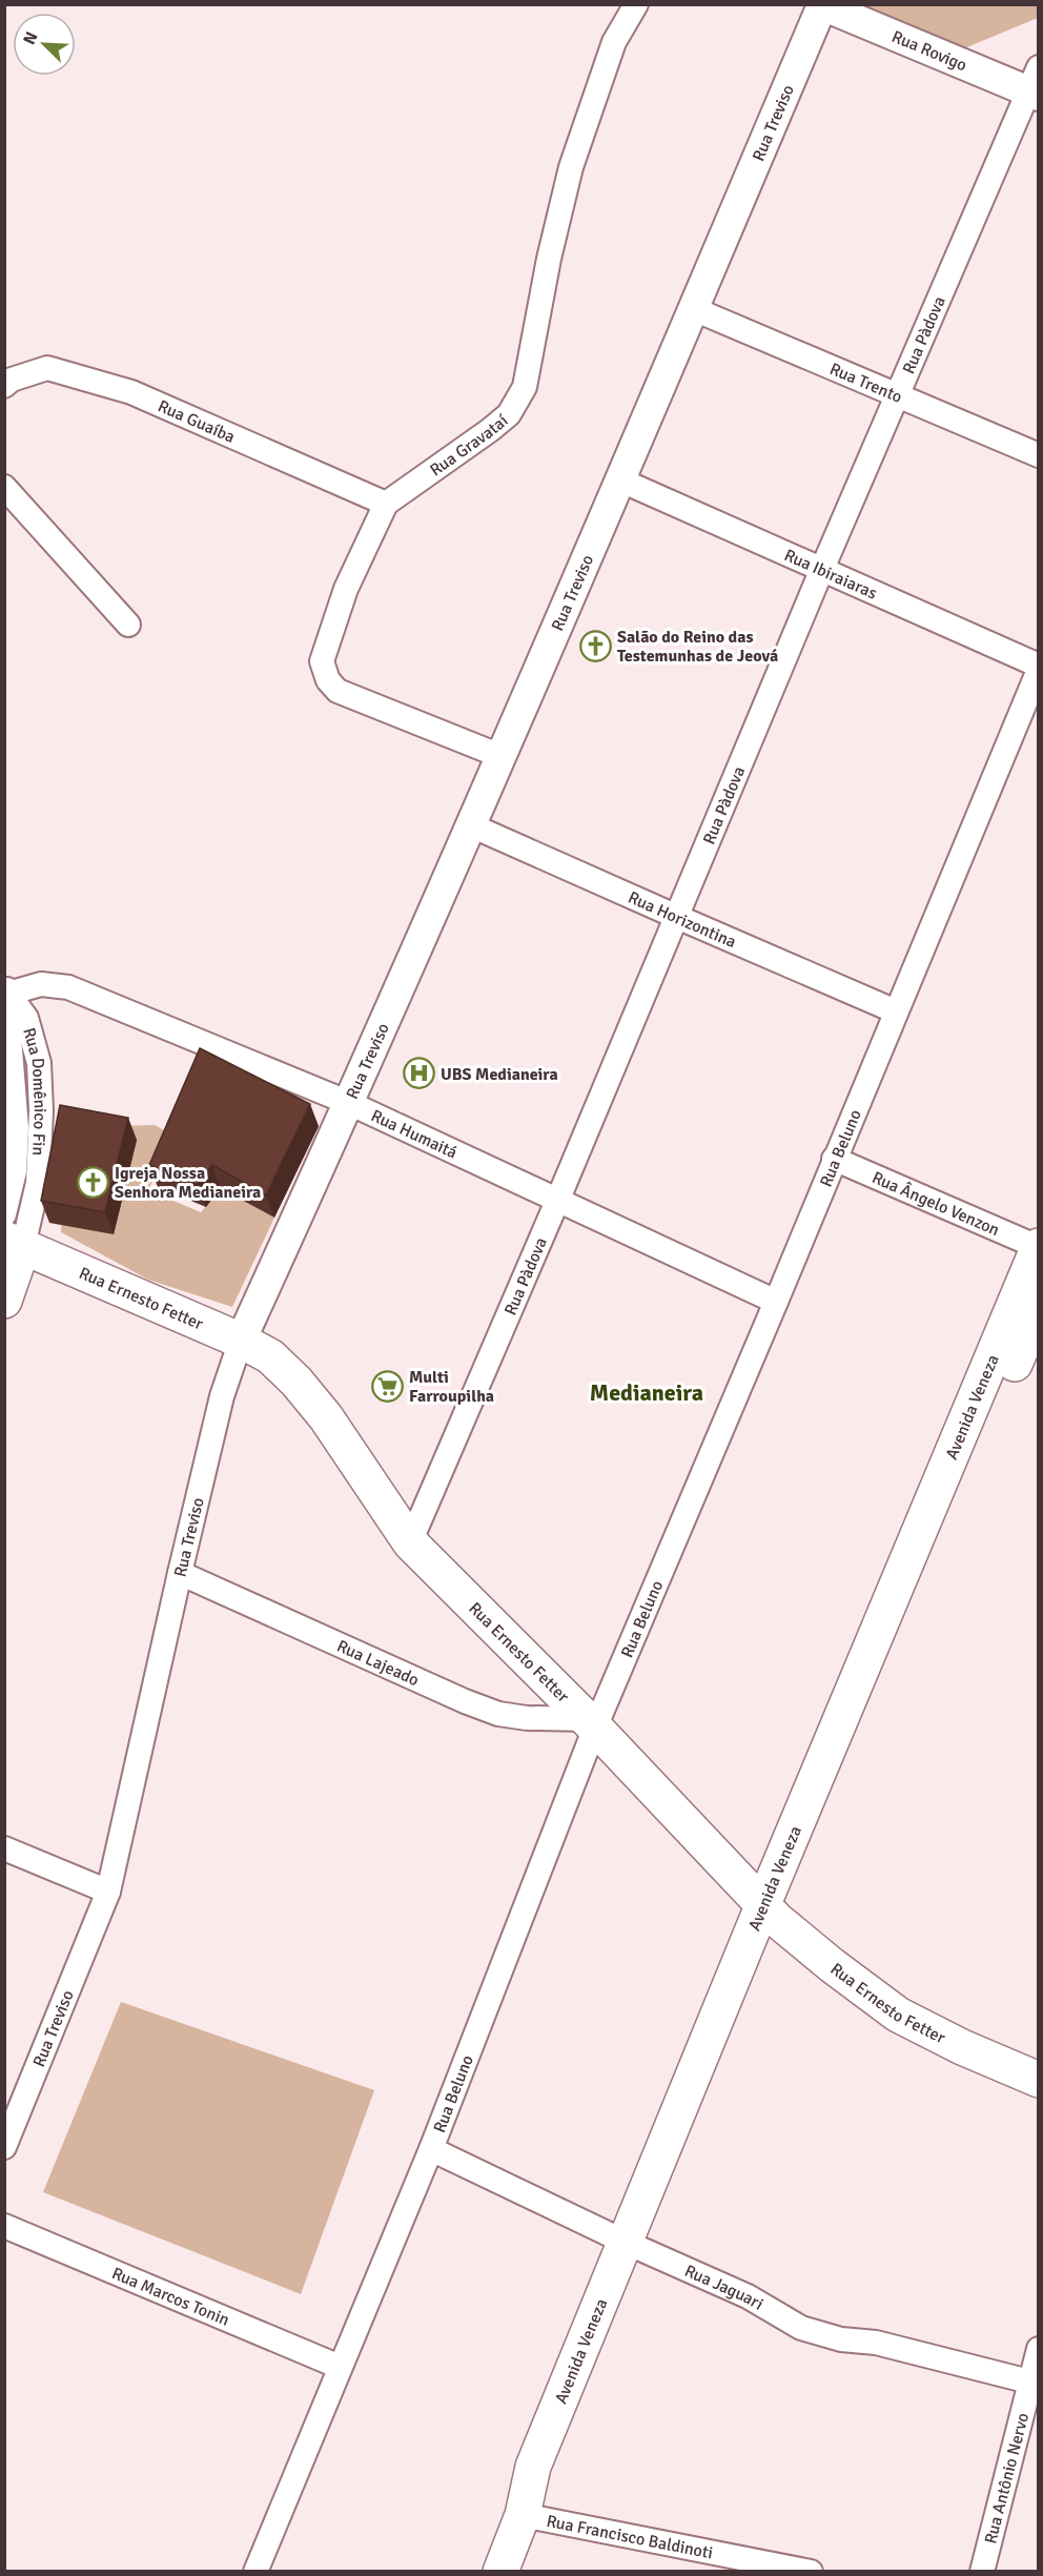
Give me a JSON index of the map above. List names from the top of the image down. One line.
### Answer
{"streets":{"main road":["Rua Domênico Fin","Rua Ernesto Fetter","Avenida Veneza"],"street":["Rua Rovigo","Rua Treviso","Rua Pàdova","Rua Trento","Rua Guaíba","Rua Gravataí","Rua Ibiraiaras","Rua Horizontina","Rua Humaitá","Rua Beluno","Rua Ângelo Venzon","Rua Lajeado","Rua Jaguari","Rua Marcos Tonin","Rua Antônio Nervo","Rua Francisco Baldinoti"]},"crossings":[["Rua Rovigo","Rua Treviso"],["Rua Rovigo","Rua Pàdova"],["Rua Treviso","Rua Trento"],["Rua Treviso","Rua Ibiraiaras"],["Rua Treviso","Rua Horizontina"],["Rua Treviso","Rua Humaitá"],["Rua Treviso","Rua Ernesto Fetter"],["Rua Treviso","Rua Lajeado"],["Rua Pàdova","Rua Trento"],["Rua Pàdova","Rua Ibiraiaras"],["Rua Pàdova","Rua Horizontina"],["Rua Pàdova","Rua Humaitá"],["Rua Pàdova","Rua Ernesto Fetter"],["Rua Guaíba","Rua Gravataí"],["Rua Horizontina","Rua Beluno"],["Rua Domênico Fin","Rua Humaitá"],["Rua Domênico Fin","Rua Ernesto Fetter"],["Rua Humaitá","Rua Beluno"],["Rua Beluno","Rua Ângelo Venzon"],["Rua Beluno","Rua Ernesto Fetter"],["Rua Beluno","Rua Lajeado"],["Rua Beluno","Rua Jaguari"],["Rua Beluno","Rua Marcos Tonin"],["Rua Ângelo Venzon","Avenida Veneza"],["Rua Ernesto Fetter","Avenida Veneza"],["Rua Ernesto Fetter","Rua Lajeado"],["Avenida Veneza","Rua Jaguari"],["Avenida Veneza","Rua Francisco Baldinoti"],["Rua Jaguari","Rua Antônio Nervo"]],"districts":["Medianeira"],"places":{"church":["Salão do Reino das Testemunhas de Jeová","Igreja Nossa Senhora Medianeira"],"hospital":["UBS Medianeira"],"supermarket":["Multi Farroupilha"]},"north":"top left"}
